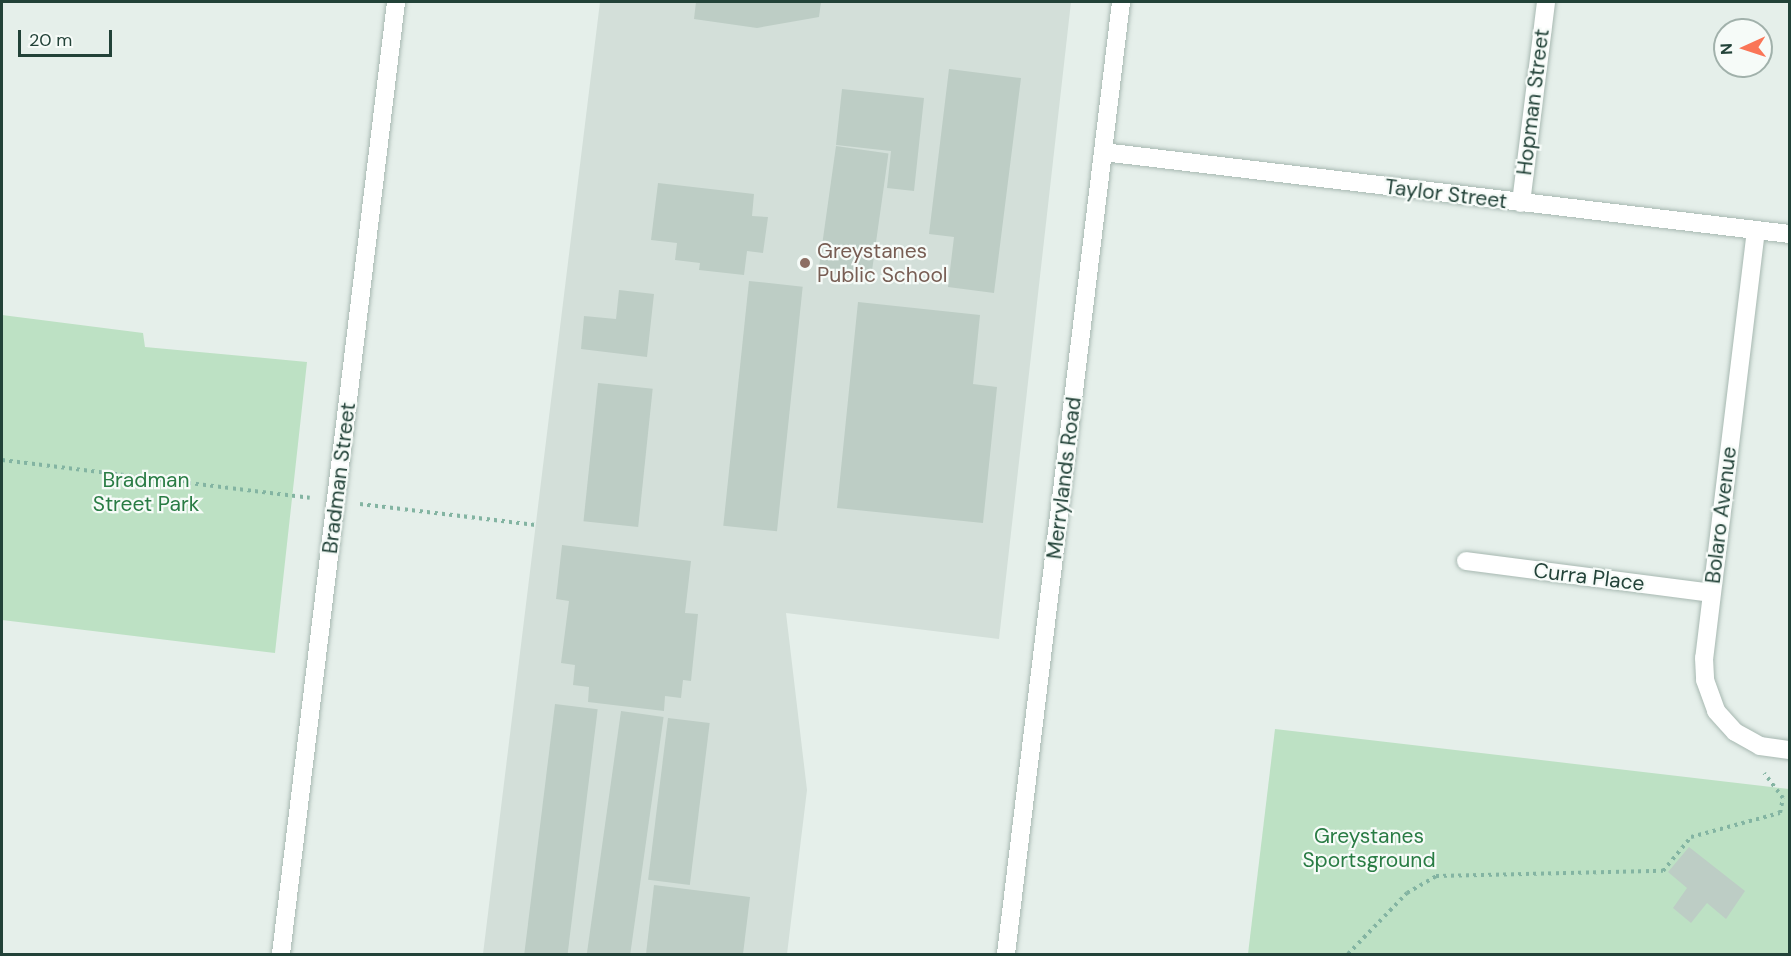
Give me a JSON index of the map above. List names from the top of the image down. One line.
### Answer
{"streets":{"street":["Hopman Street","Taylor Street","Bradman Street","Merrylands Road","Bolaro Avenue","Curra Place"]},"crossings":[["Hopman Street","Taylor Street"],["Taylor Street","Merrylands Road"],["Taylor Street","Bolaro Avenue"],["Bolaro Avenue","Curra Place"]],"parks":["Bradman Street Park","Greystanes Sportsground"],"places":["Greystanes Public School"],"scale_bar":"20 m","north":"left"}
